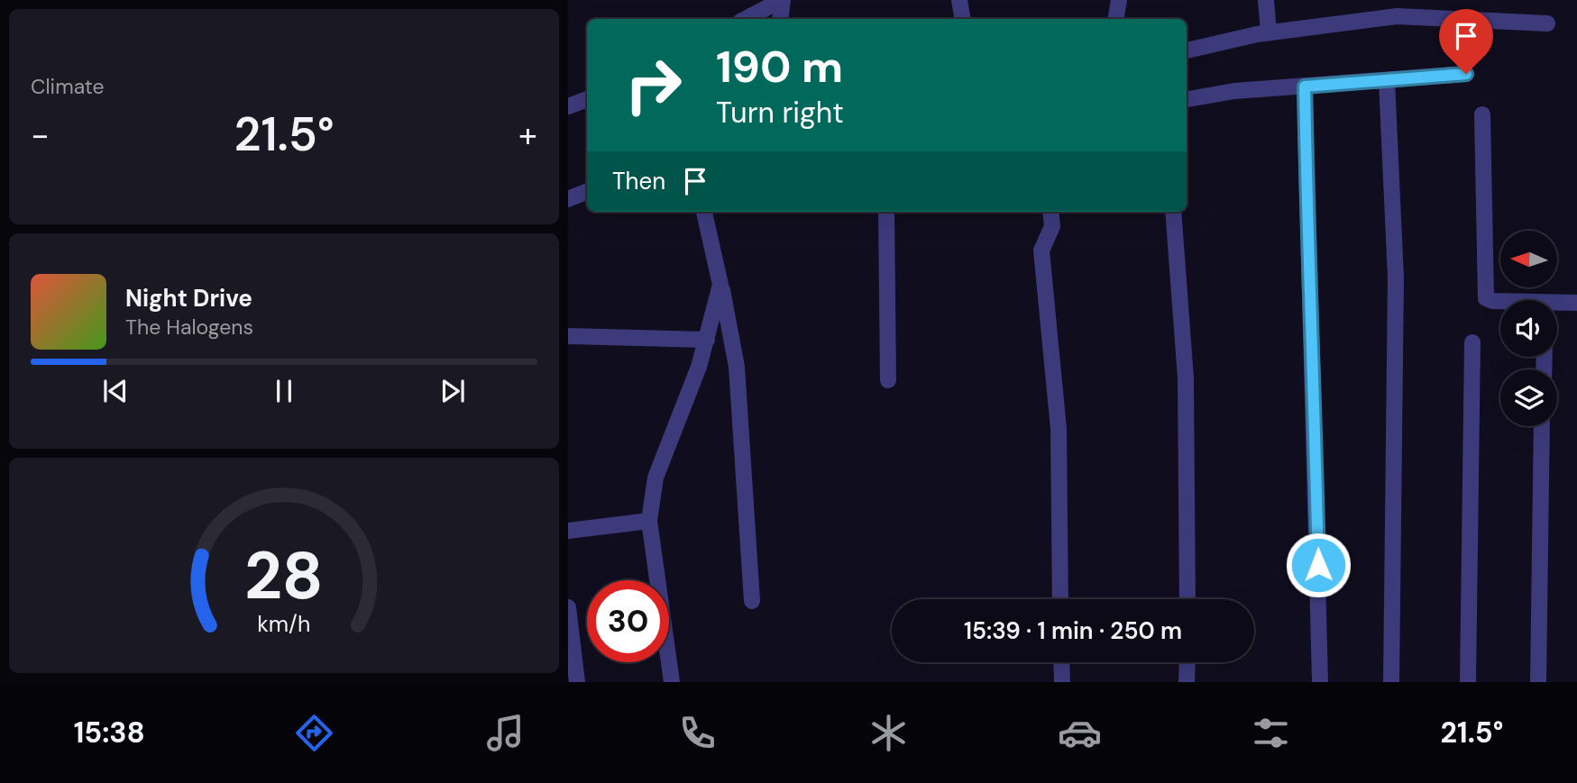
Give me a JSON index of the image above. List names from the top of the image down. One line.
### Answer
{"north":"left","page":{"tile":"Climate","turn":["190 m","Turn right"],"heat":["−","21.5°","+"],"then":"Then","song":["Night Drive","The Halogens"],"limit":"30","trip":"15:39 · 1 min · 250 m","tabs":["15:38","21.5°"],"gauge":["28","km/h"]}}
